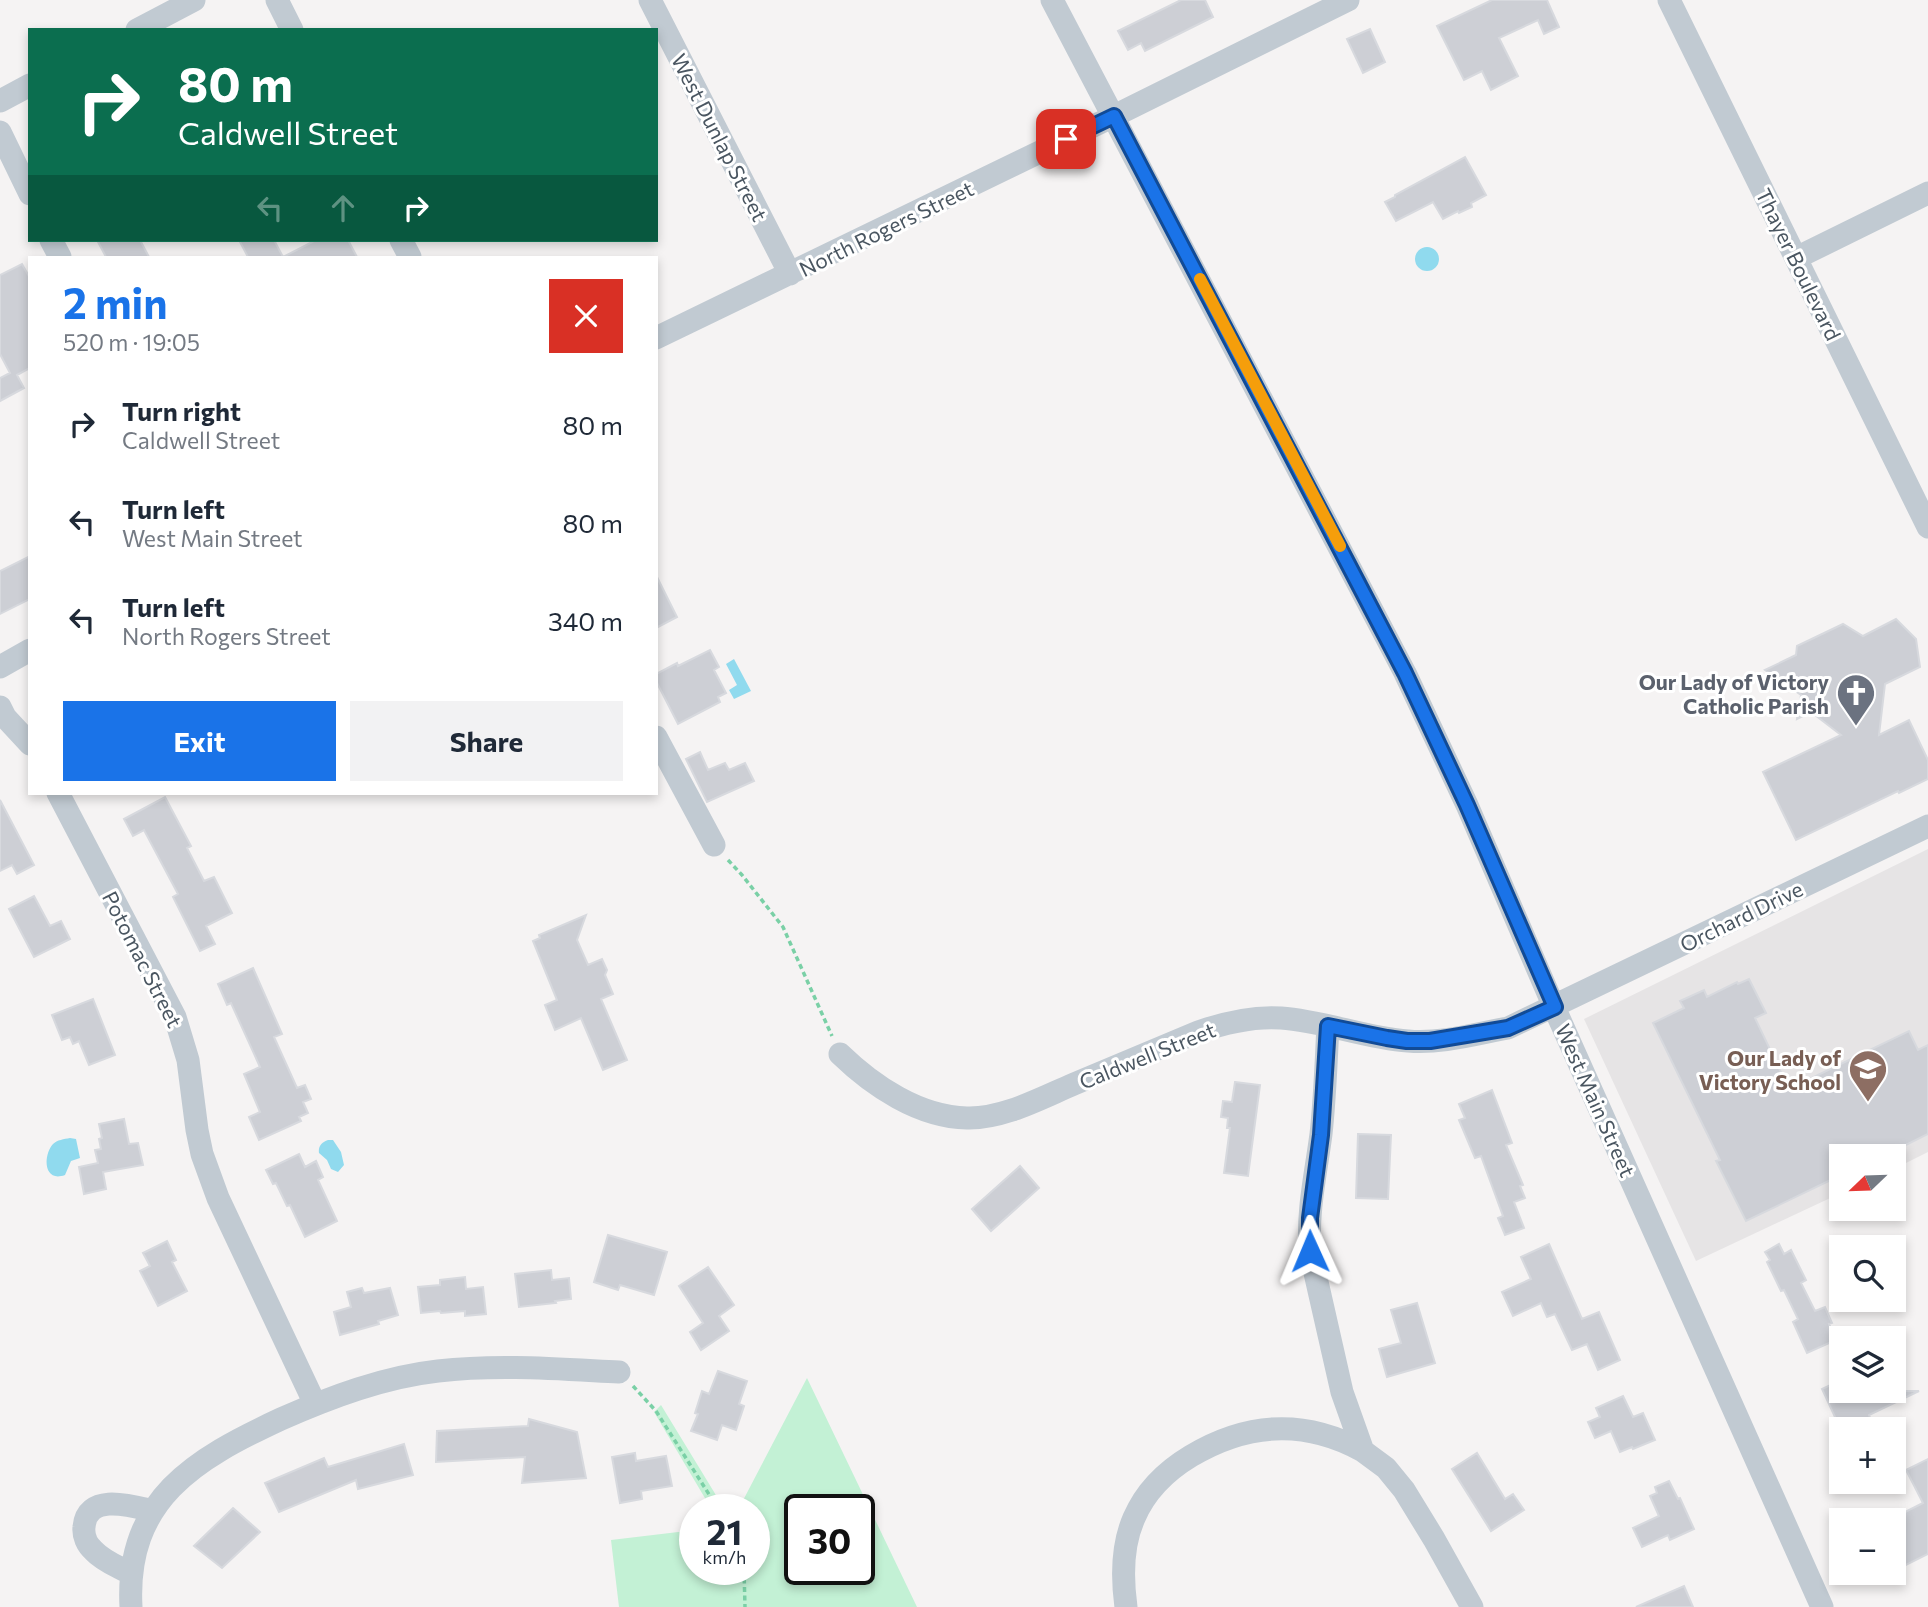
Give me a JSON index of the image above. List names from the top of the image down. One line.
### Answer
{"streets":{"street":["West Dunlap Street","North Rogers Street","Thayer Boulevard","Orchard Drive","Potomac Street","Caldwell Street","West Main Street"]},"crossings":[["West Dunlap Street","North Rogers Street"],["North Rogers Street","West Main Street"],["Orchard Drive","Caldwell Street"],["Orchard Drive","West Main Street"],["Caldwell Street","West Main Street"]],"places":{"church":["Our Lady of Victory Catholic Parish"],"school or university":["Our Lady of Victory School"]},"north":"bottom left","page":{"turn":["80 m","Caldwell Street"],"heading":["2 min","520 m · 19:05"],"list":[{"name":"Turn right","note":"Caldwell Street","value":"80 m"},{"name":"Turn left","note":"West Main Street","value":"80 m"},{"name":"Turn left","note":"North Rogers Street","value":"340 m"}],"buttons":["Exit","Share"],"map_buttons":["+","−"],"speed":"21 km/h","limit":"30"}}
